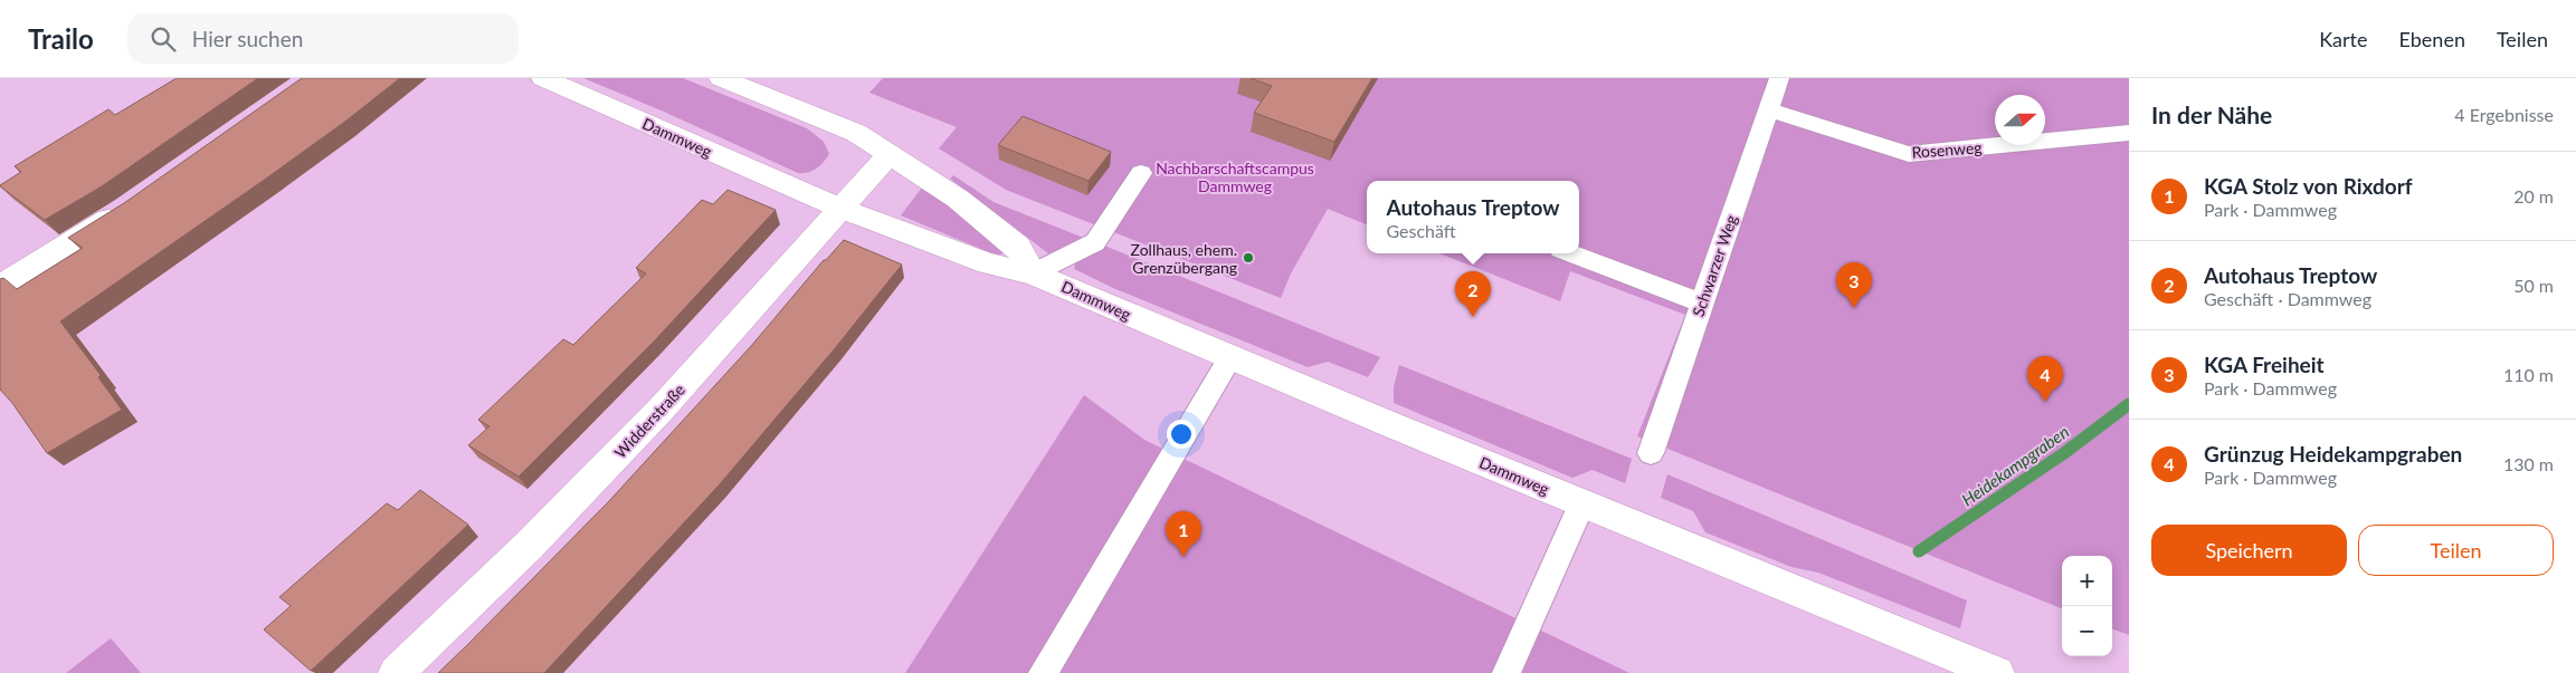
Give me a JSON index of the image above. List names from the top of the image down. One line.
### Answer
{"streets":{"street":["Dammweg","Widderstraße"],"lane":["Rosenweg","Schwarzer Weg"]},"crossings":[["Dammweg","Widderstraße"],["Rosenweg","Schwarzer Weg"]],"water":["Heidekampgraben"],"parks":["Nachbarschaftscampus Dammweg"],"places":["Zollhaus, ehem. Grenzübergang"],"north":"right","page":{"header":"Trailo","search":"Hier suchen","nav":["Karte","Ebenen","Teilen"],"heading":["In der Nähe","4 Ergebnisse"],"list":[{"mark":"1","name":"KGA Stolz von Rixdorf","note":"Park · Dammweg","value":"20 m"},{"mark":"2","name":"Autohaus Treptow","note":"Geschäft · Dammweg","value":"50 m"},{"mark":"3","name":"KGA Freiheit","note":"Park · Dammweg","value":"110 m"},{"mark":"4","name":"Grünzug Heidekampgraben","note":"Park · Dammweg","value":"130 m"}],"popup":["Autohaus Treptow","Geschäft"],"pins":["3","2","4","1"],"buttons":["Speichern","Teilen"],"map_buttons":["+","−"]}}
